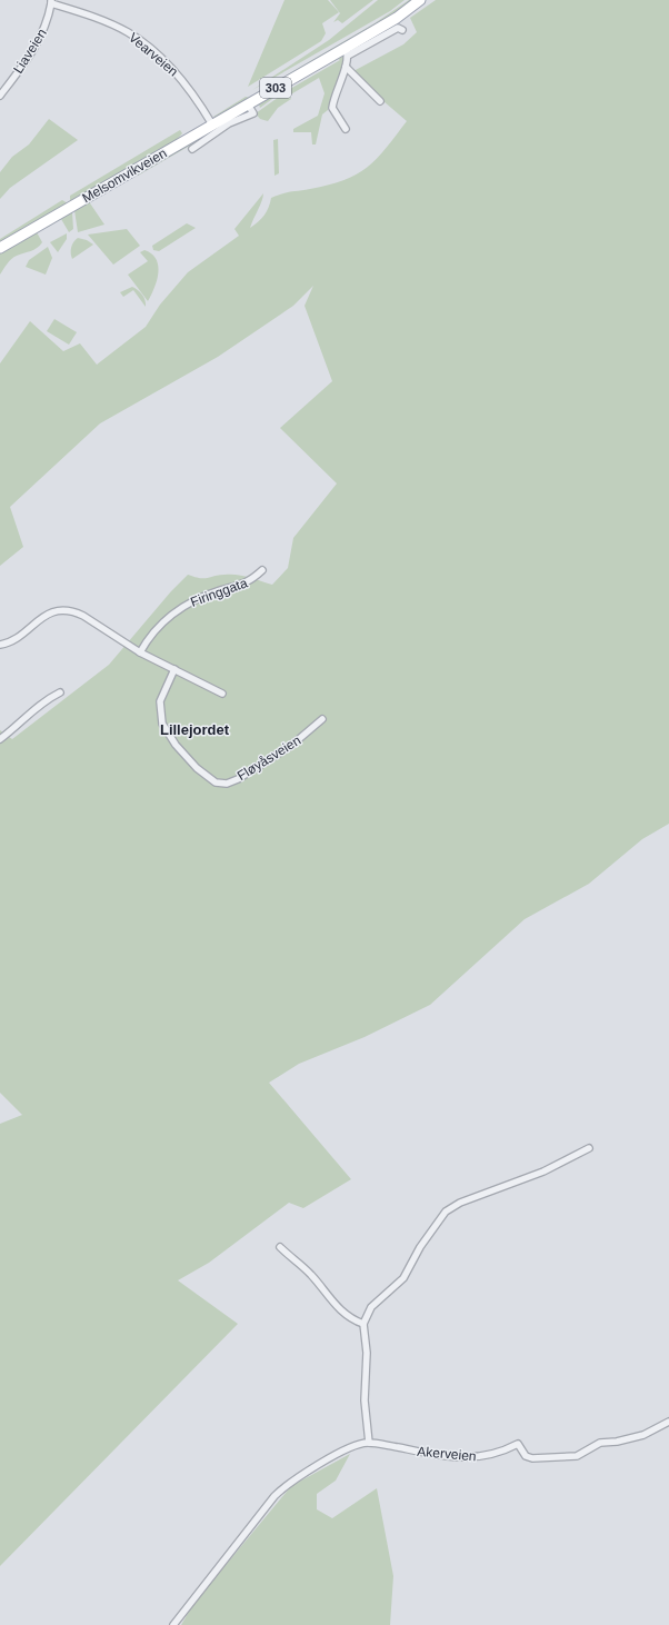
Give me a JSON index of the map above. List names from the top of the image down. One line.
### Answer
{"streets":{"main road":["303","Melsomvikveien"],"street":["Liaveien","Vearveien","Firinggata","Fløyåsveien","Akerveien"]},"crossings":[["Liaveien","Vearveien"],["Vearveien","Melsomvikveien"]],"districts":["Lillejordet"]}
